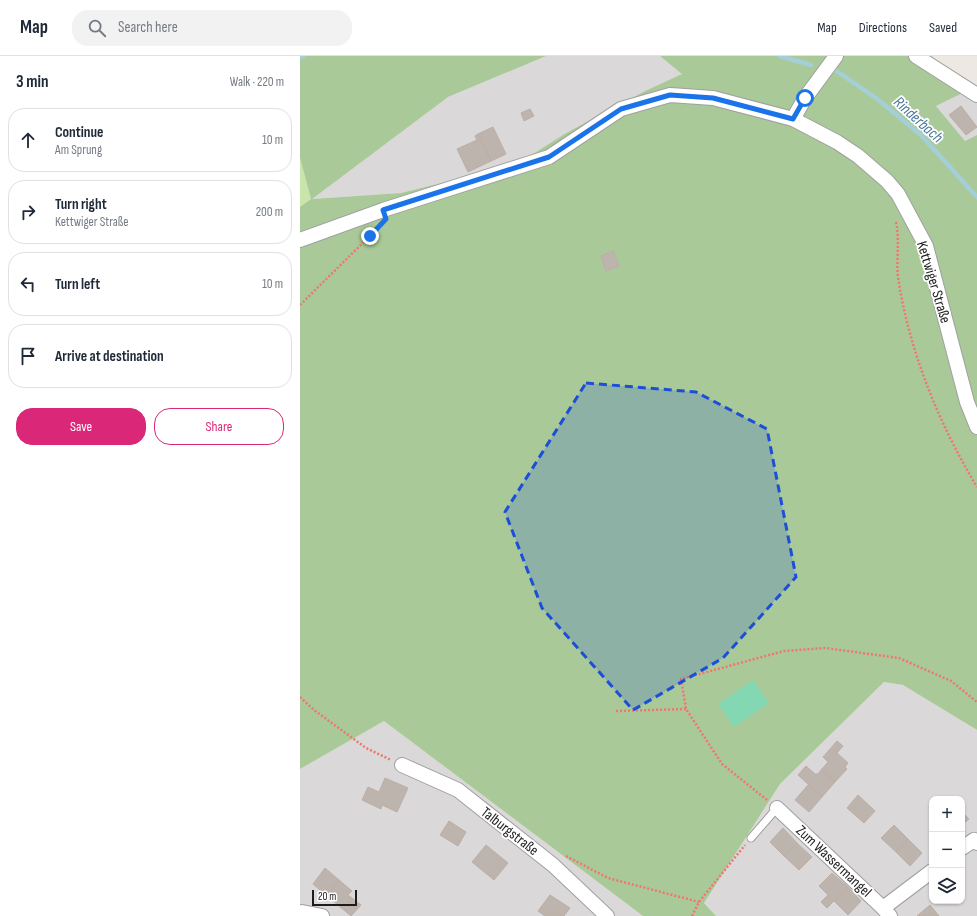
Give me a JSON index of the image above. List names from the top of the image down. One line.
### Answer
{"streets":{"street":["Kettwiger Straße","Talburgstraße","Zum Wassermangel"]},"water":["Rinderbach"],"scale_bar":"20 m","page":{"header":"Map","search":"Search here","nav":["Map","Directions","Saved"],"heading":["3 min","Walk · 220 m"],"list":[["Continue","Am Sprung","10 m"],["Turn right","Kettwiger Straße","200 m"],["Turn left","10 m"],"Arrive at destination"],"buttons":["Save","Share"],"map_buttons":["+","−"],"scale":"20 m"}}
